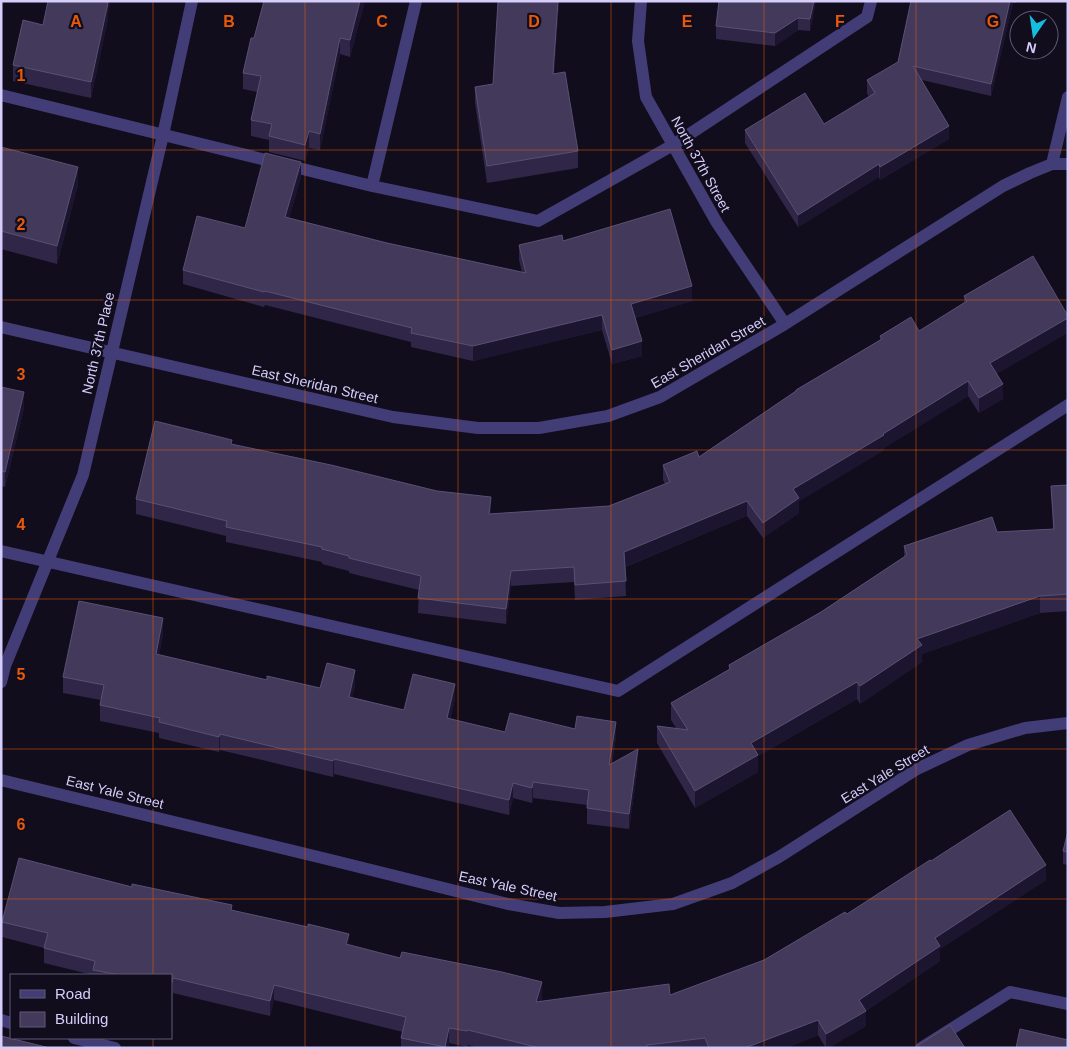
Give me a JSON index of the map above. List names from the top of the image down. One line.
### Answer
{"streets":{"street":["North 37th Street","North 37th Place","East Sheridan Street","East Yale Street"]},"crossings":[["North 37th Street","East Sheridan Street"],["North 37th Place","East Sheridan Street"]],"legend":["Road","Building"],"north":"bottom","grid":{"columns":["A","B","C","D","E","F","G"],"rows":["1","2","3","4","5","6"]}}
